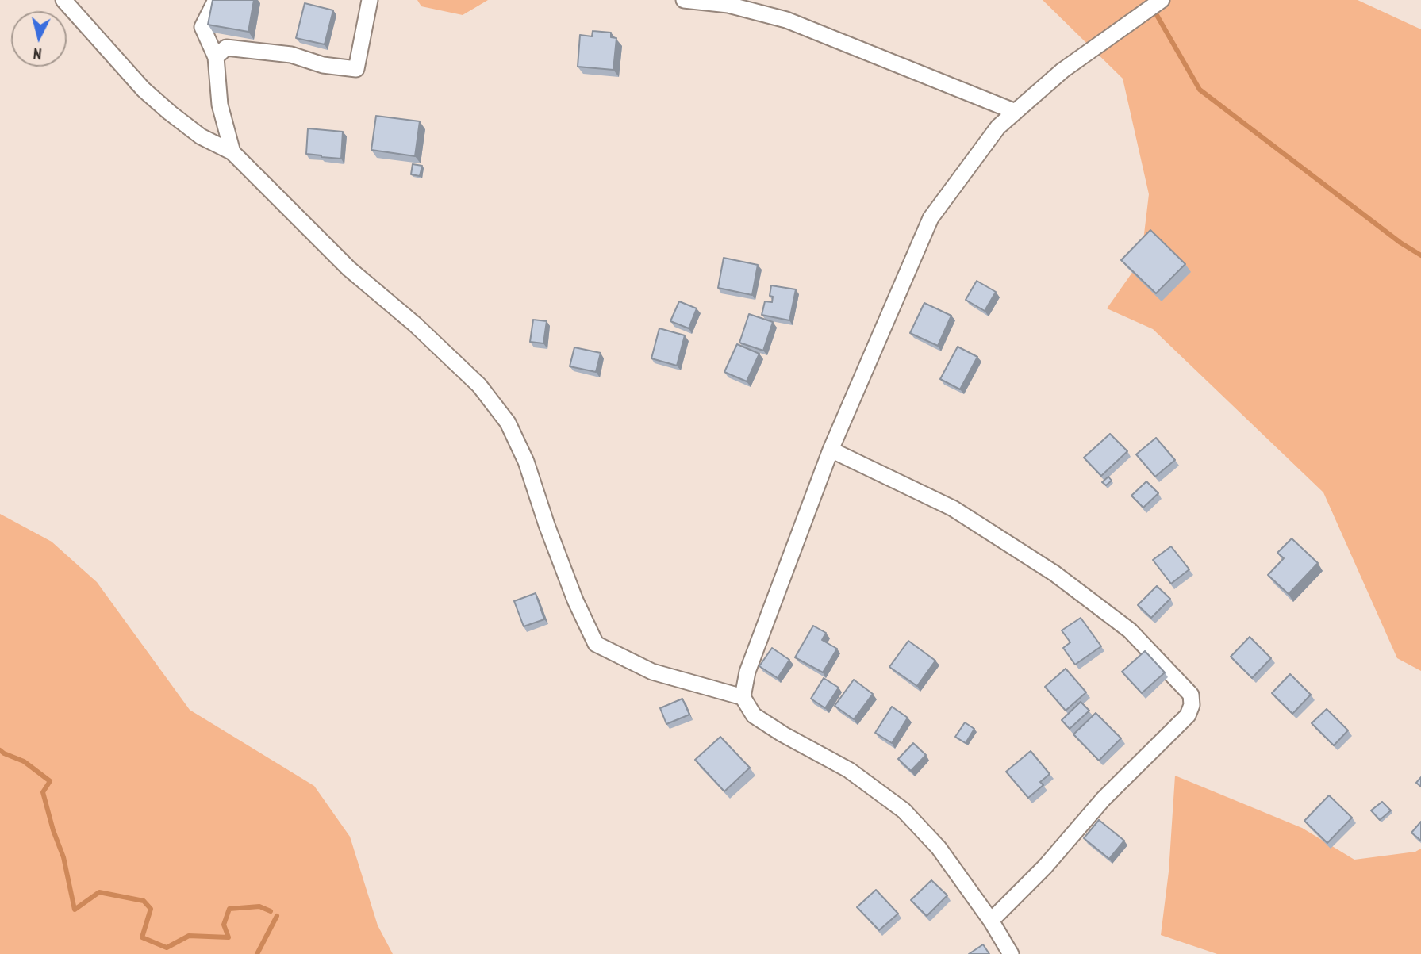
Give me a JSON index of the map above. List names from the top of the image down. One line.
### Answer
{"north":"bottom"}
